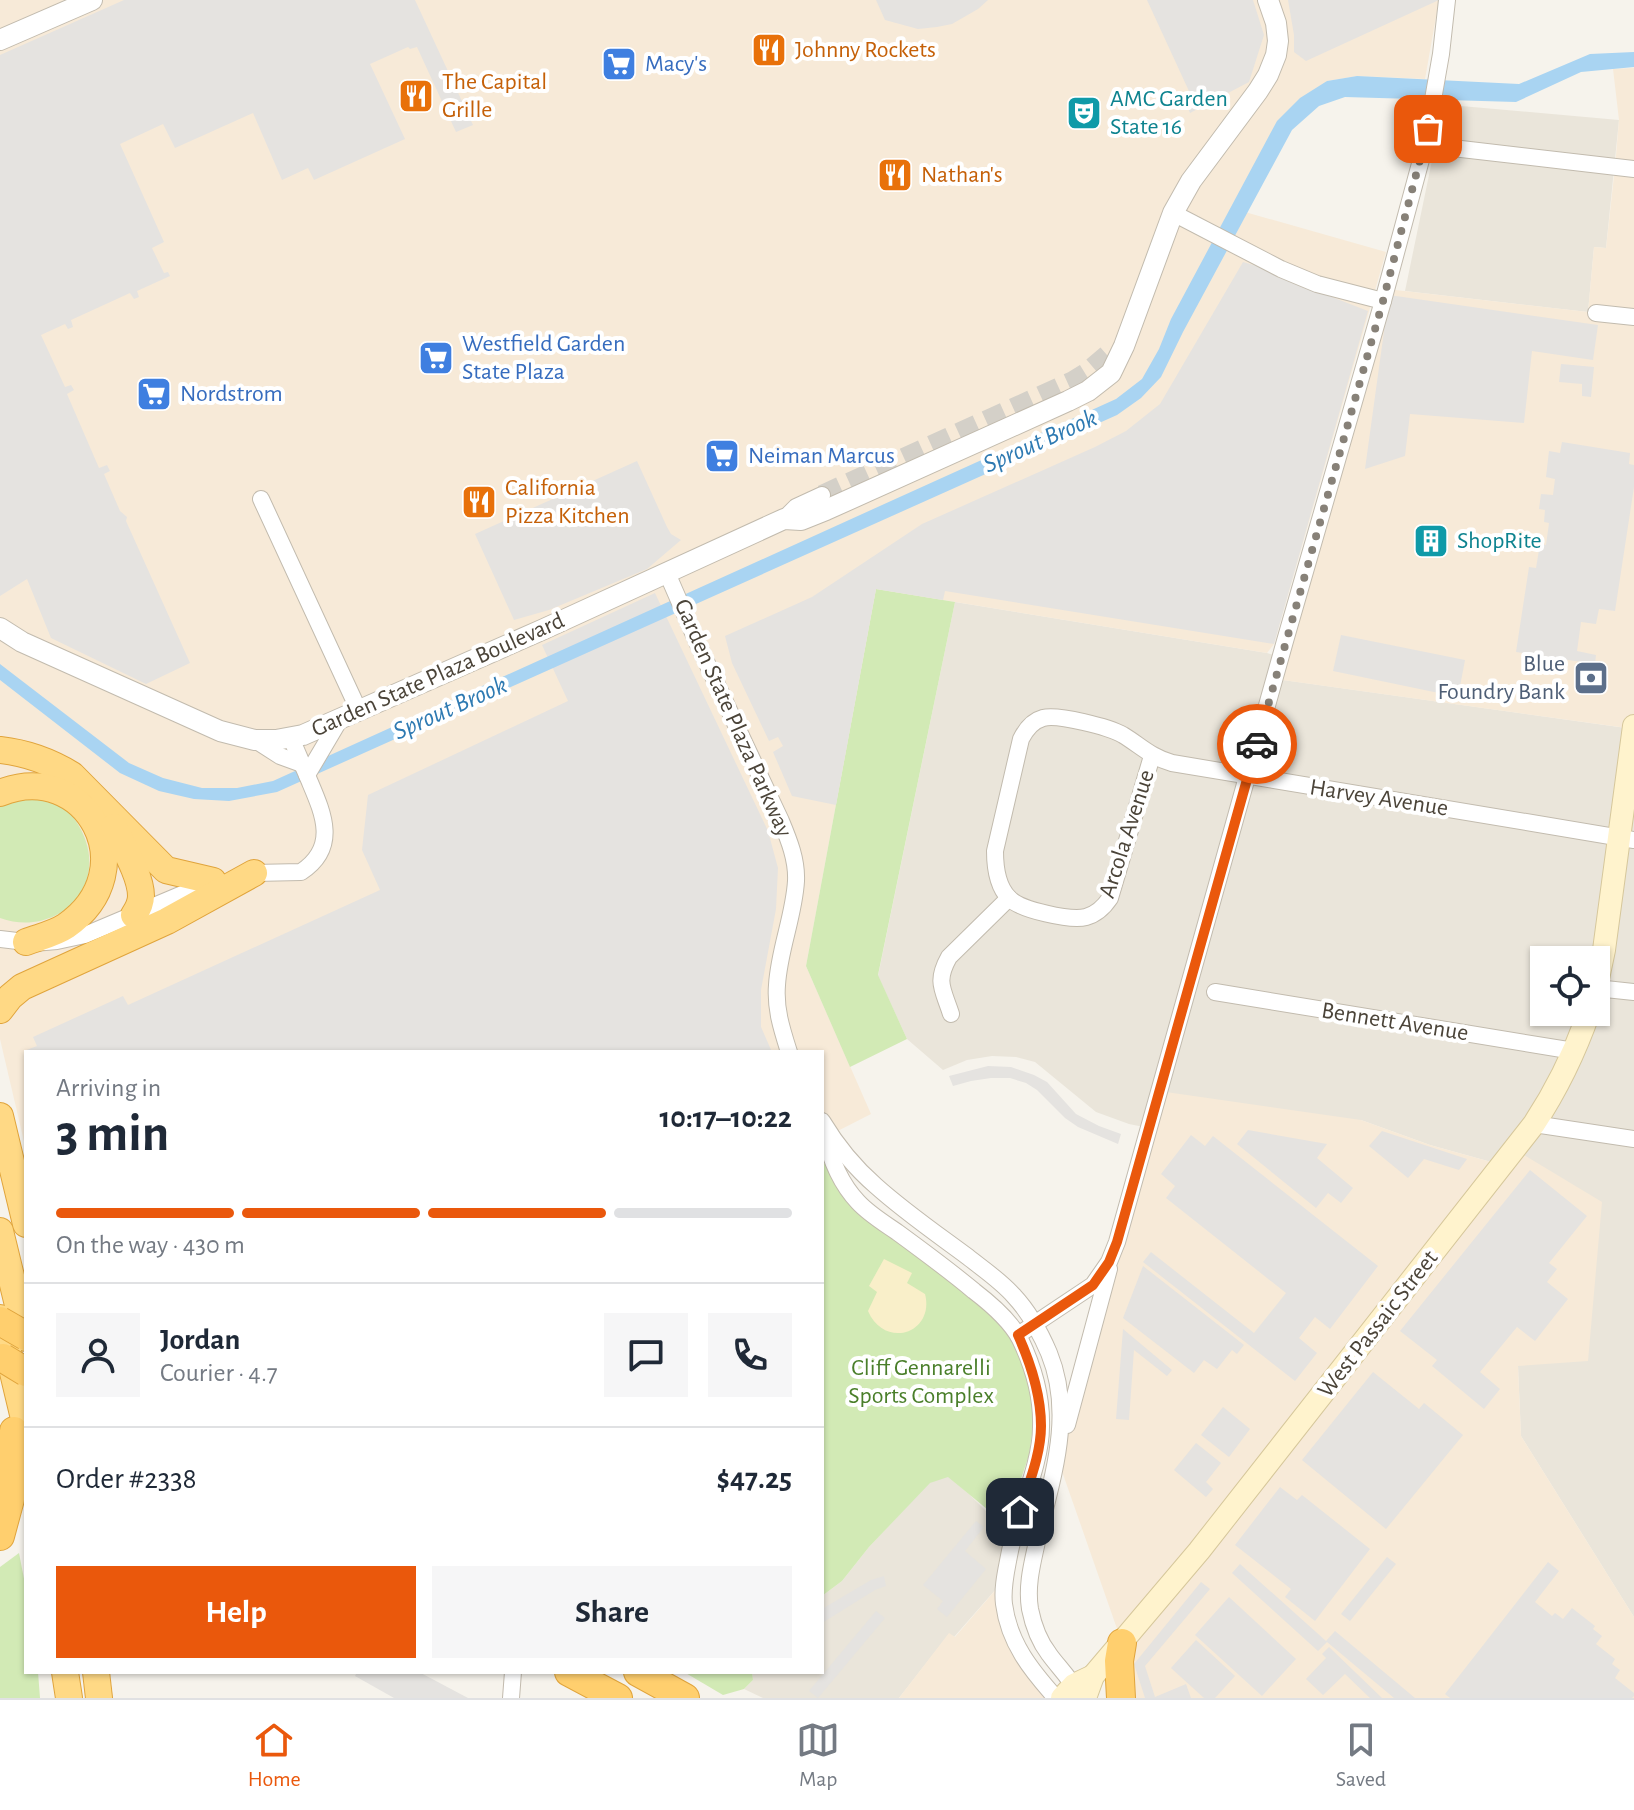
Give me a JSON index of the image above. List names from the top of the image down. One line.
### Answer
{"streets":{"main road":["West Passaic Street"],"street":["Garden State Plaza Boulevard","Garden State Plaza Parkway","Harvey Avenue","Arcola Avenue","Bennett Avenue"]},"crossings":[["Garden State Plaza Boulevard","Garden State Plaza Parkway"],["Harvey Avenue","Arcola Avenue"],["Bennett Avenue","West Passaic Street"]],"water":["Sprout Brook"],"parks":["Cliff Gennarelli Sports Complex"],"places":{"restaurant":["Johnny Rockets","The Capital Grille","Nathan's","California Pizza Kitchen"],"supermarket":["Macy's","Westfield Garden State Plaza","Nordstrom","Neiman Marcus"],"theatre":["AMC Garden State 16"],"building":["ShopRite"],"bank":["Blue Foundry Bank"]},"page":{"heading":["3 min","Arriving in","10:17–10:22"],"panel":["Jordan","Courier · 4.7","Order #2338","$47.25"],"bar":"On the way · 430 m","buttons":["Help","Share"],"tabs":["Home","Map","Saved"]}}
